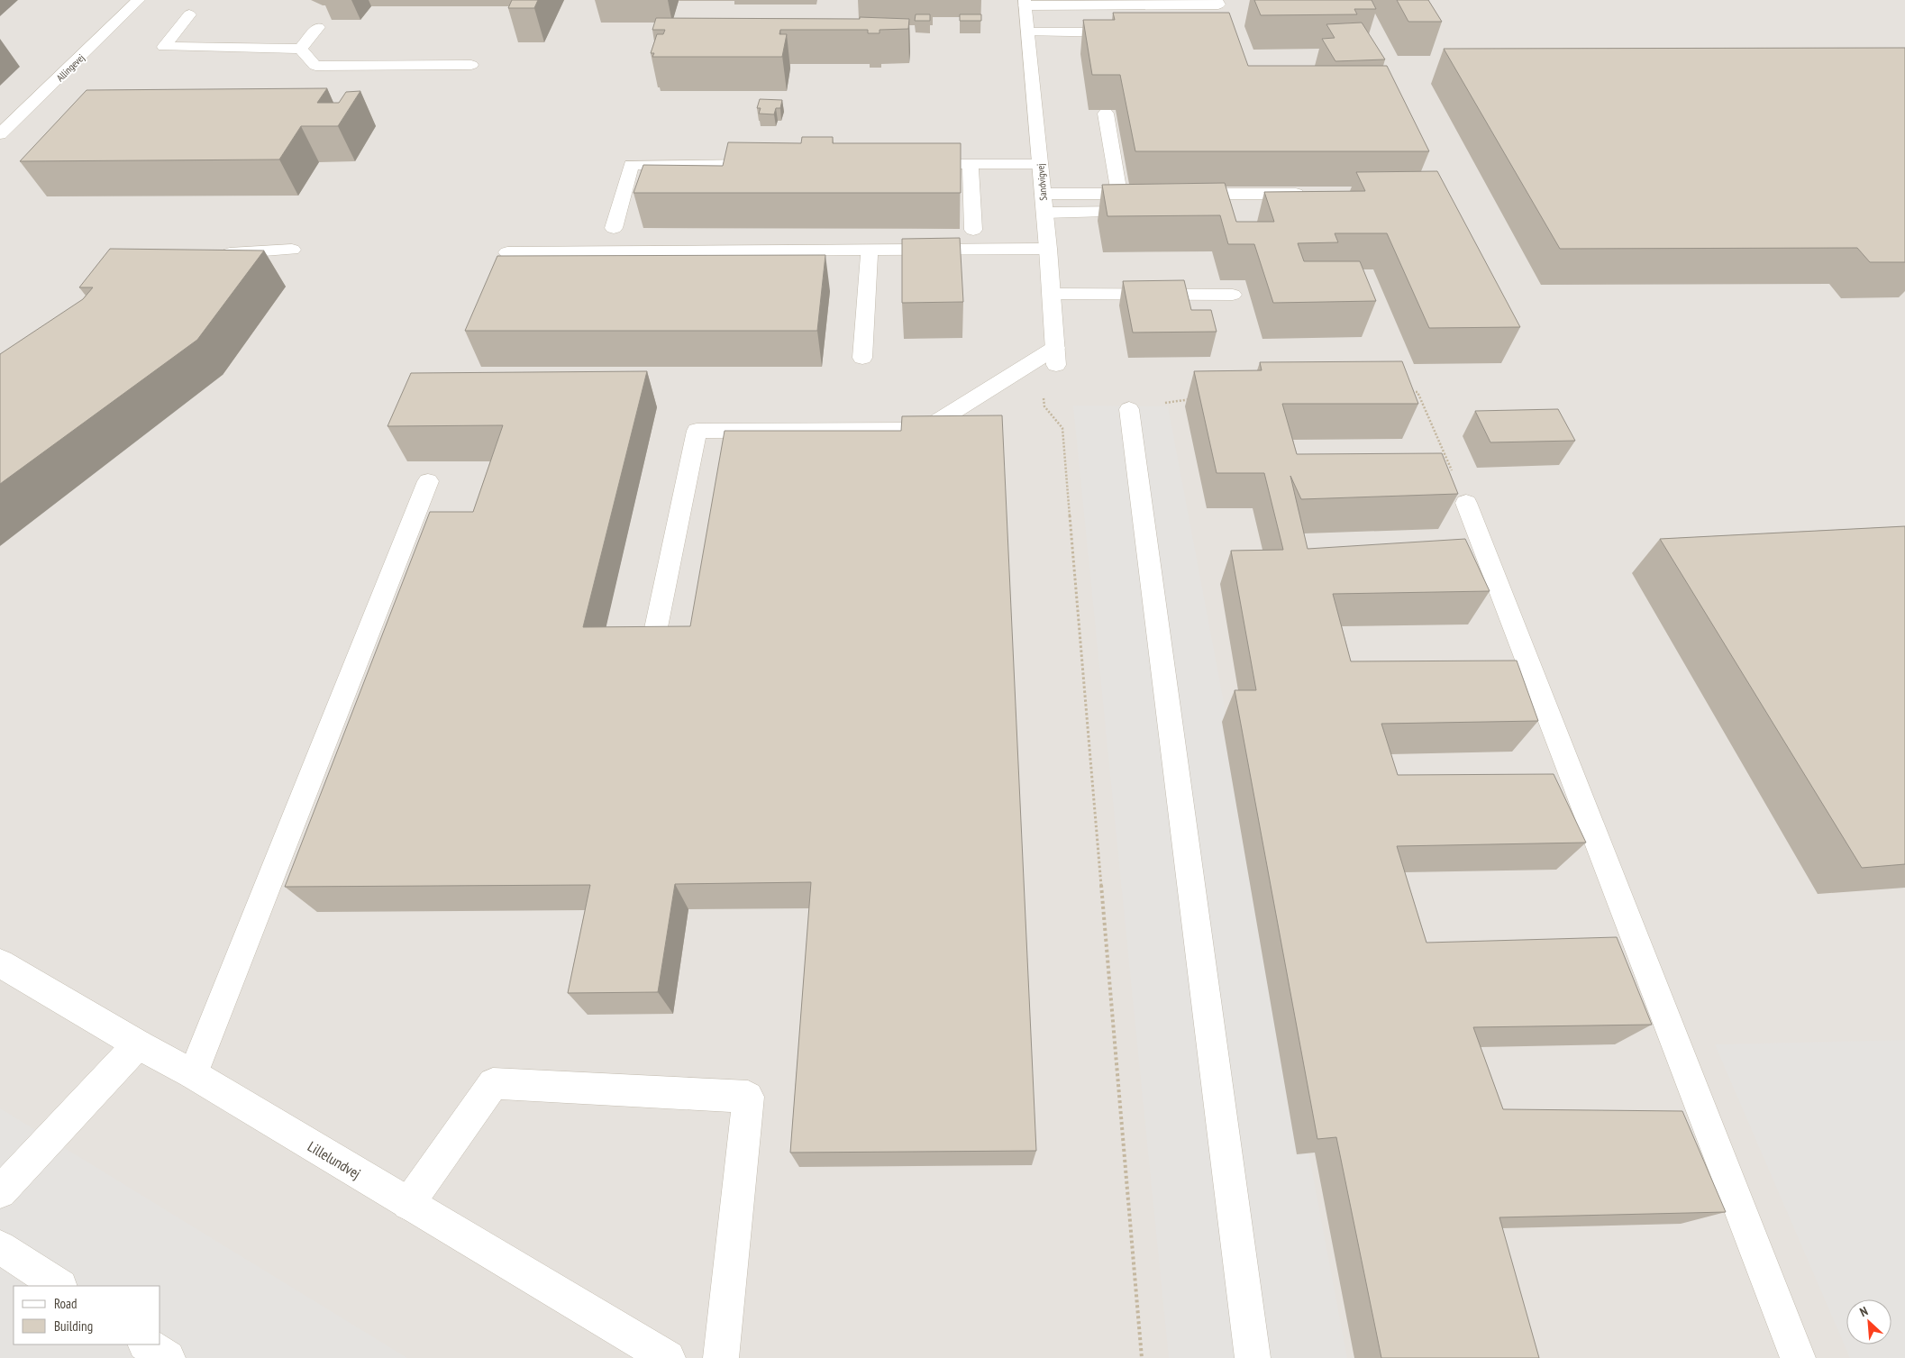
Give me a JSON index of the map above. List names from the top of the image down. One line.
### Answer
{"streets":{"street":["Allingevej","Sandvigvej","Lillelundvej"]},"legend":["Road","Building"],"north":"top left"}
